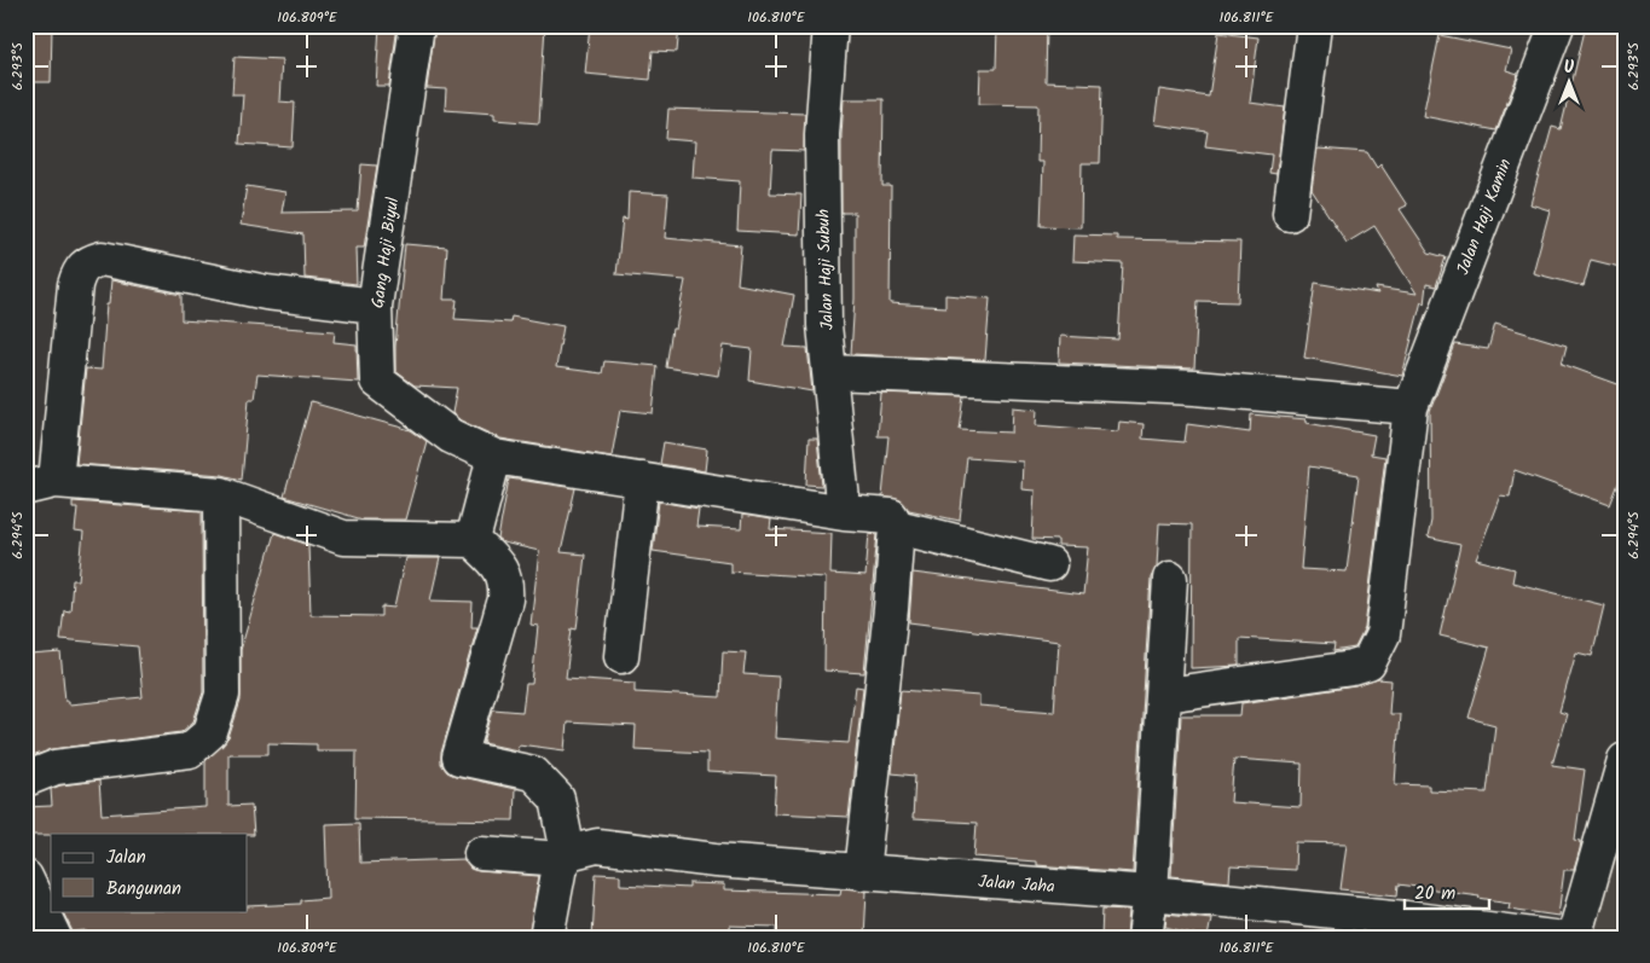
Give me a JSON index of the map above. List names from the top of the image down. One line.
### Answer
{"streets":{"street":["Jalan Haji Kamin","Gang Haji Biyul","Jalan Haji Subuh","Jalan Jaha"]},"legend":["Jalan","Bangunan"],"scale_bar":"20 m","north":"top","coordinates":["106.809°E","106.810°E","106.811°E","6.293°S","6.294°S"]}
